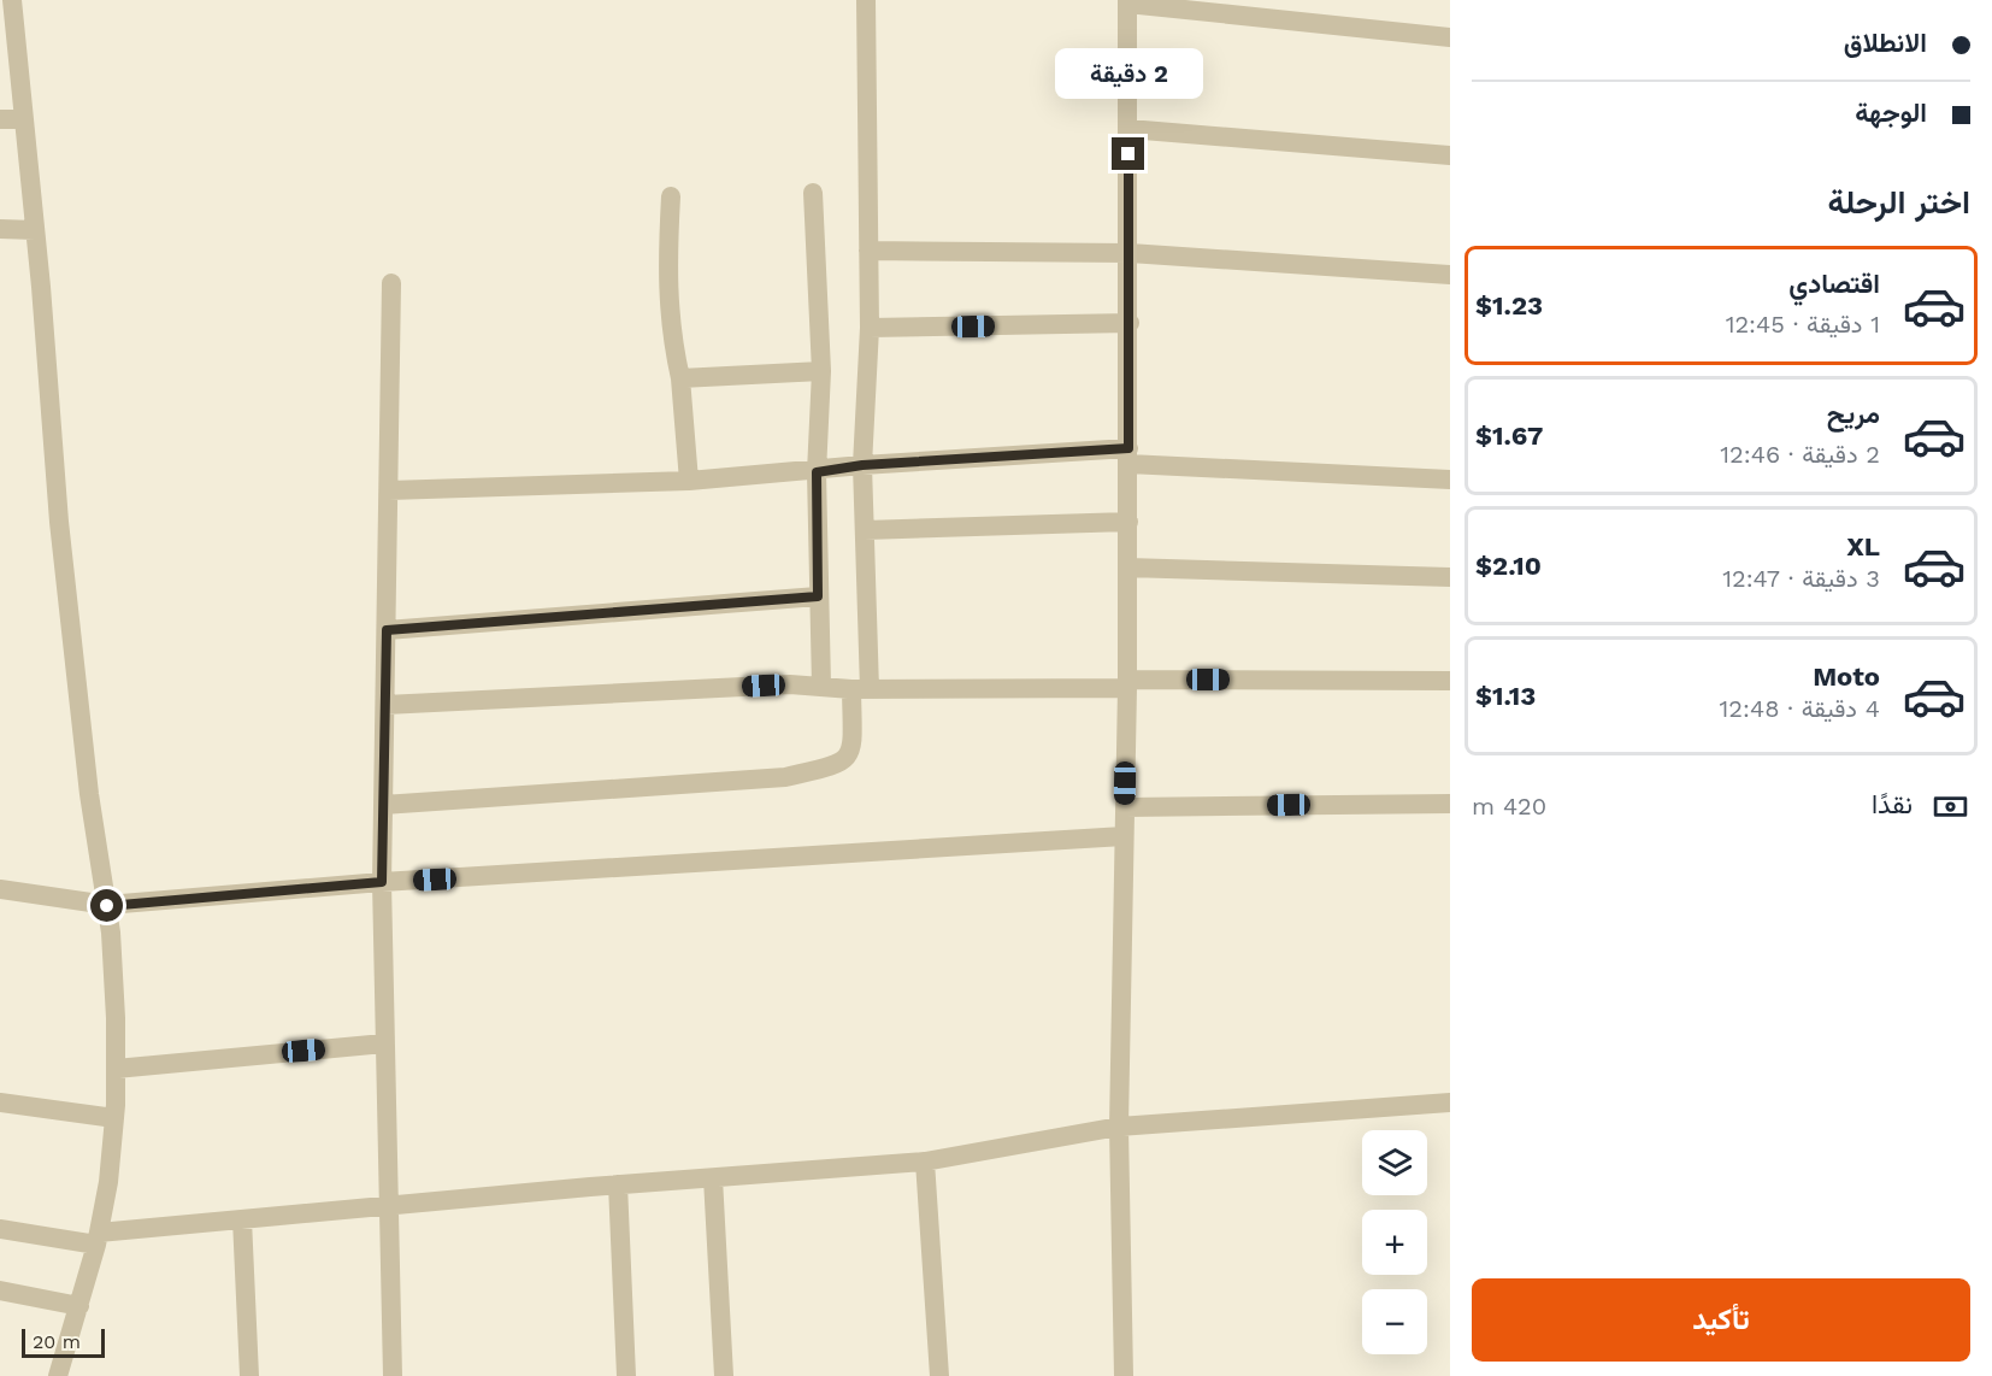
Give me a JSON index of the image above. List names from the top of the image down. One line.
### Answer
{"scale_bar":"20 m","page":{"banner":["الانطلاق","الوجهة"],"bubble":"2 دقيقة","heading":"اختر الرحلة","list":[{"name":"اقتصادي","note":"1 دقيقة · 12:45","value":"$1.23"},{"name":"مريح","note":"2 دقيقة · 12:46","value":"$1.67"},{"name":"XL","note":"3 دقيقة · 12:47","value":"$2.10"},{"name":"Moto","note":"4 دقيقة · 12:48","value":"$1.13"}],"pay":["نقدًا","420 m"],"map_buttons":["+","−"],"buttons":"تأكيد","scale":"20 m"}}
